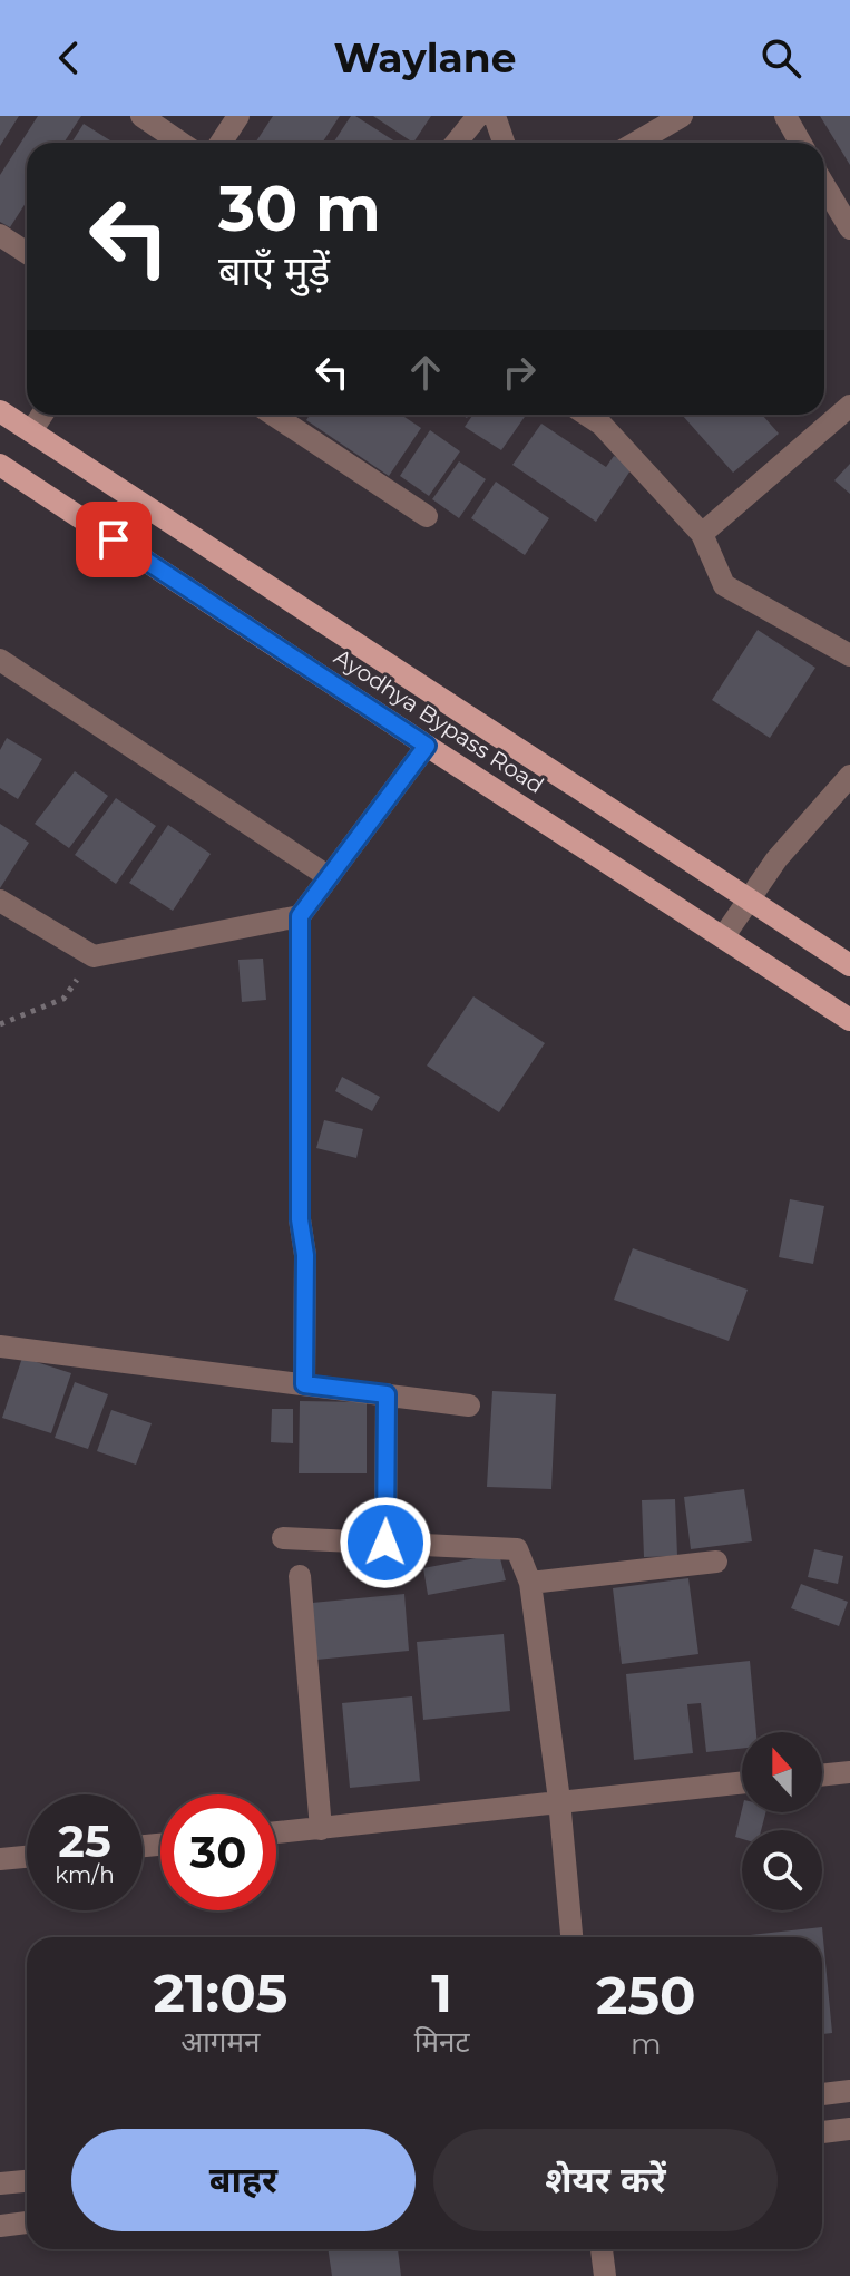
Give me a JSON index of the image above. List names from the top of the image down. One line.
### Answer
{"streets":{"main road":["Ayodhya Bypass Road"]},"north":"top","page":{"header":"Waylane","turn":["30 m","बाएँ मुड़ें"],"speed":"25 km/h","limit":"30","eta":["21:05","आगमन","1","मिनट","250","m"],"buttons":["बाहर","शेयर करें"]}}
